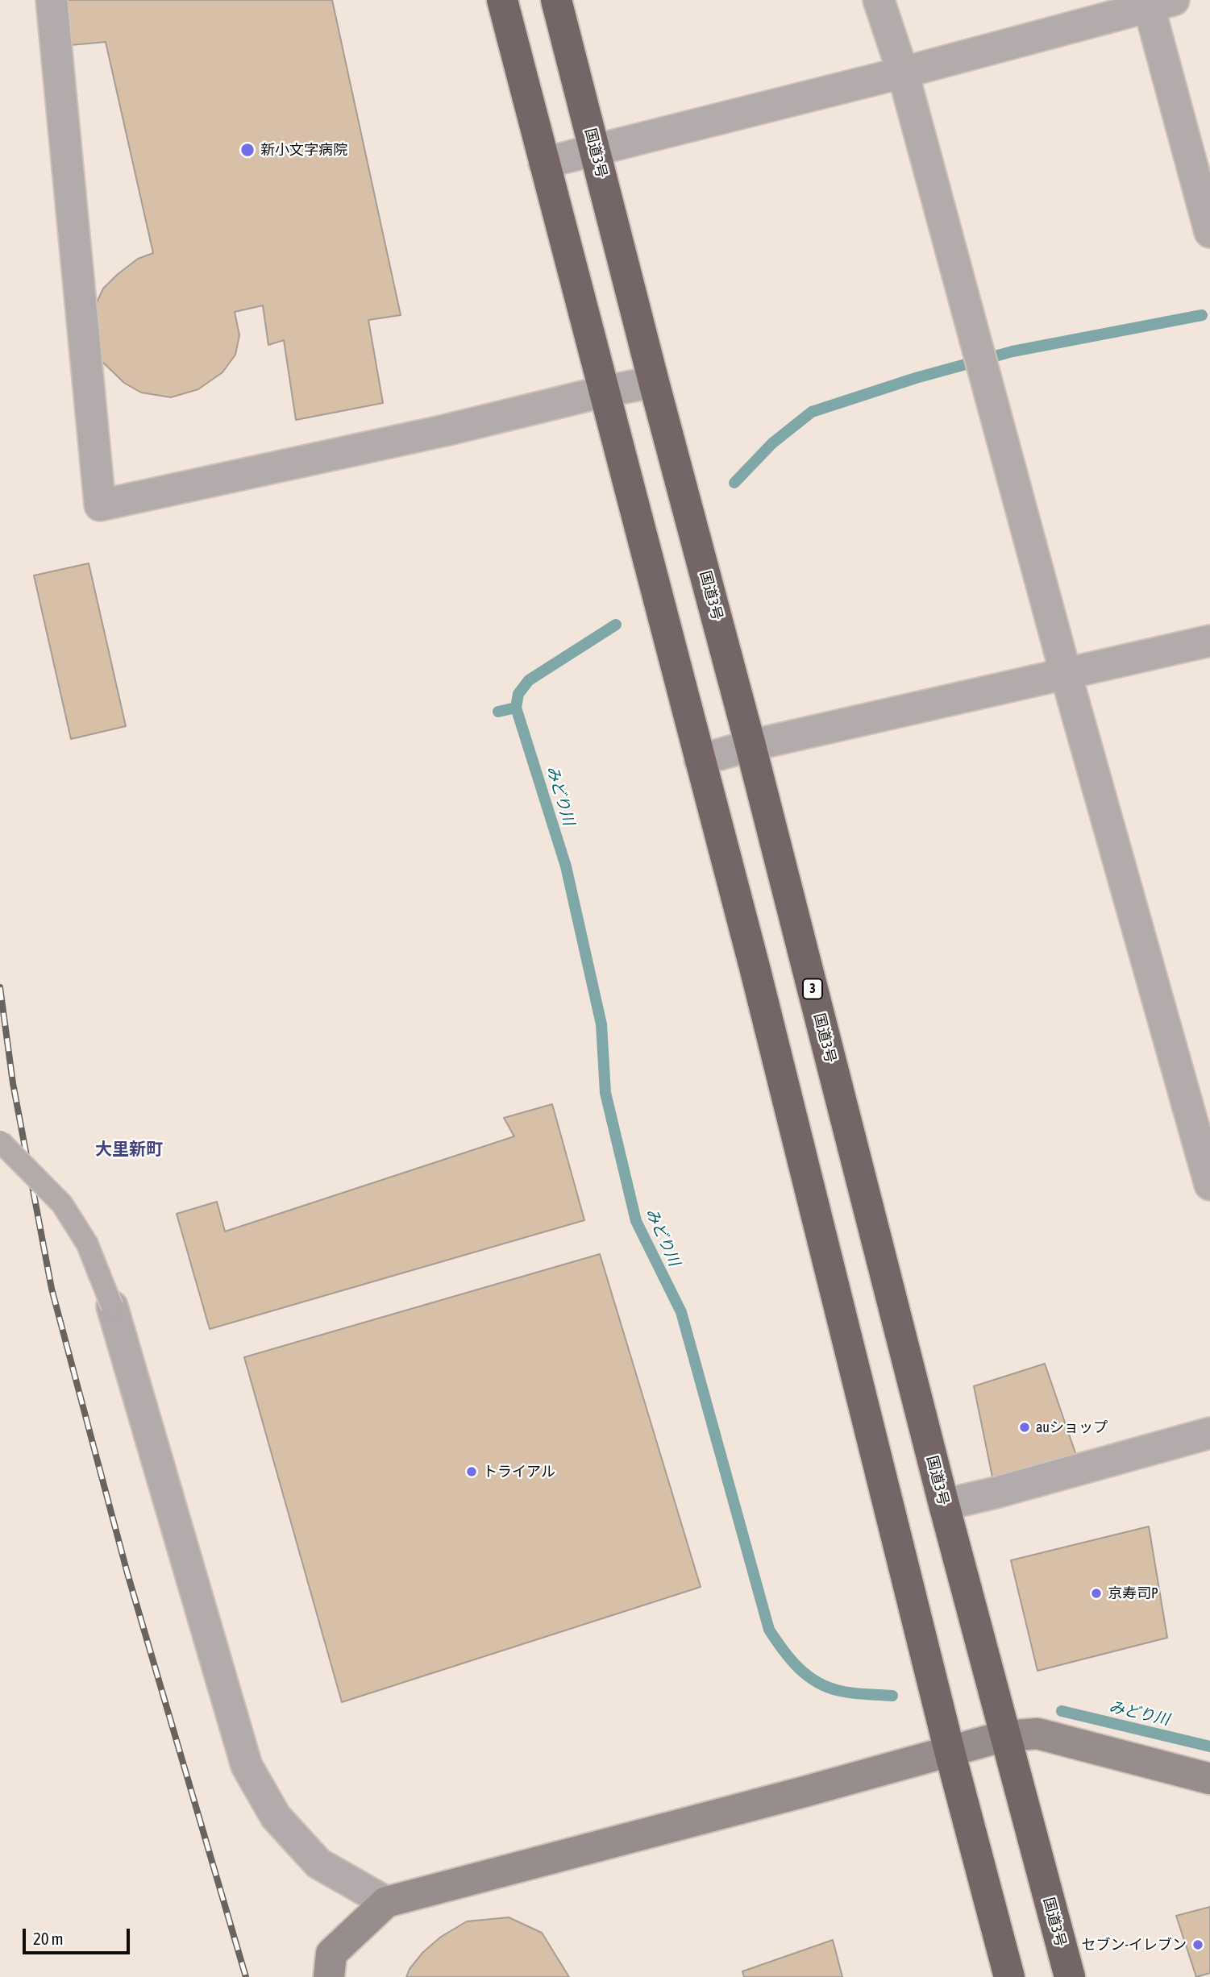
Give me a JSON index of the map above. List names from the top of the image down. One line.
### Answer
{"streets":{"highway":["国道3号","3"]},"districts":["大里新町"],"water":["みどり川"],"places":["新小文字病院","auショップ","トライアル","京寿司P","セブン-イレブン"],"scale_bar":"20 m"}
